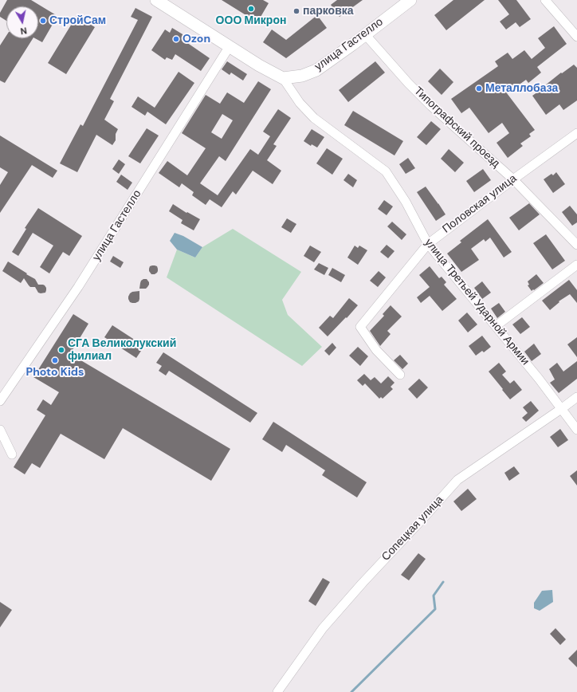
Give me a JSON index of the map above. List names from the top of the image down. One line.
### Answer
{"streets":{"main road":["улица Гастелло","улица Третьей Ударной Армии"],"street":["Типографский проезд","Половская улица","Сопецкая улица"]},"crossings":[["улица Гастелло","Типографский проезд"],["улица Гастелло","улица Третьей Ударной Армии"],["Типографский проезд","Половская улица"],["Половская улица","улица Третьей Ударной Армии"],["улица Третьей Ударной Армии","Сопецкая улица"]],"places":["ООО Микрон","парковка","СтройСам","Ozon","Металлобаза","СГА Великолукский филиал","Photo Kids"],"north":"bottom"}
